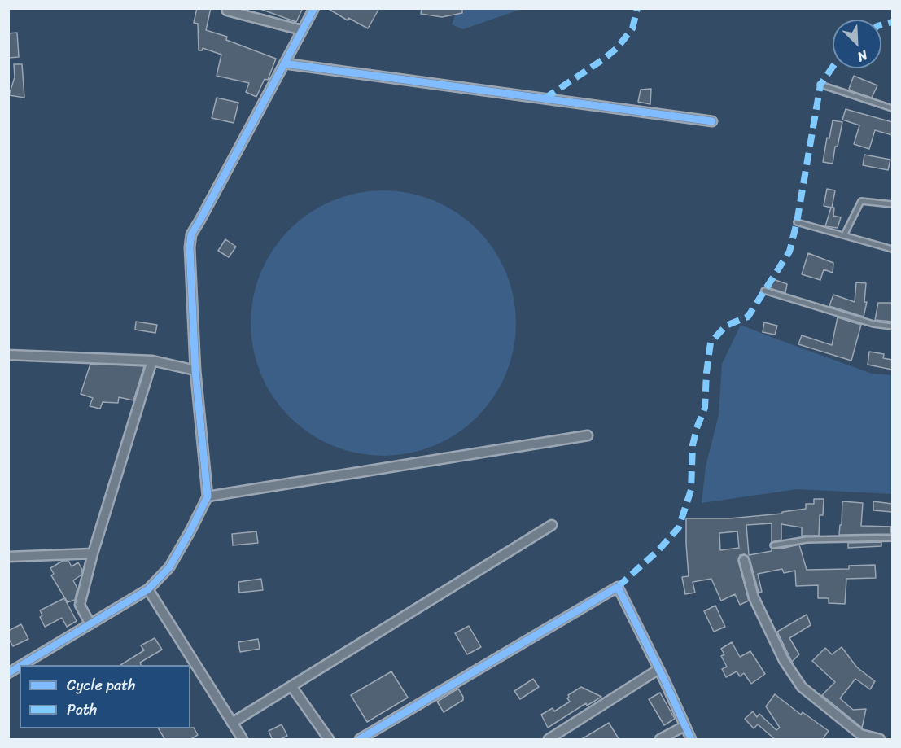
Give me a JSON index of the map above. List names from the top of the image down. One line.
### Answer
{"legend":["Cycle path","Path"],"north":"bottom right"}
